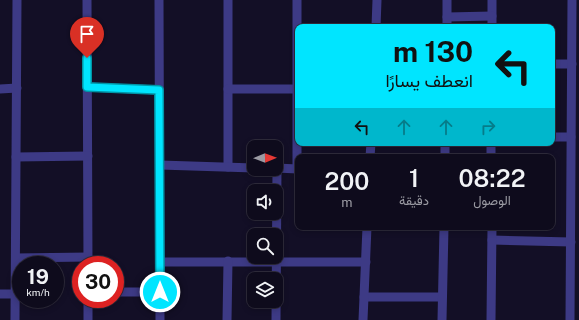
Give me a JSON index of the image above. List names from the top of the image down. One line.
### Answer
{"north":"right","page":{"turn":["130 m","انعطف يسارًا"],"eta":["08:22","الوصول","1","دقيقة","200","m"],"speed":"19 km/h","limit":"30"}}
